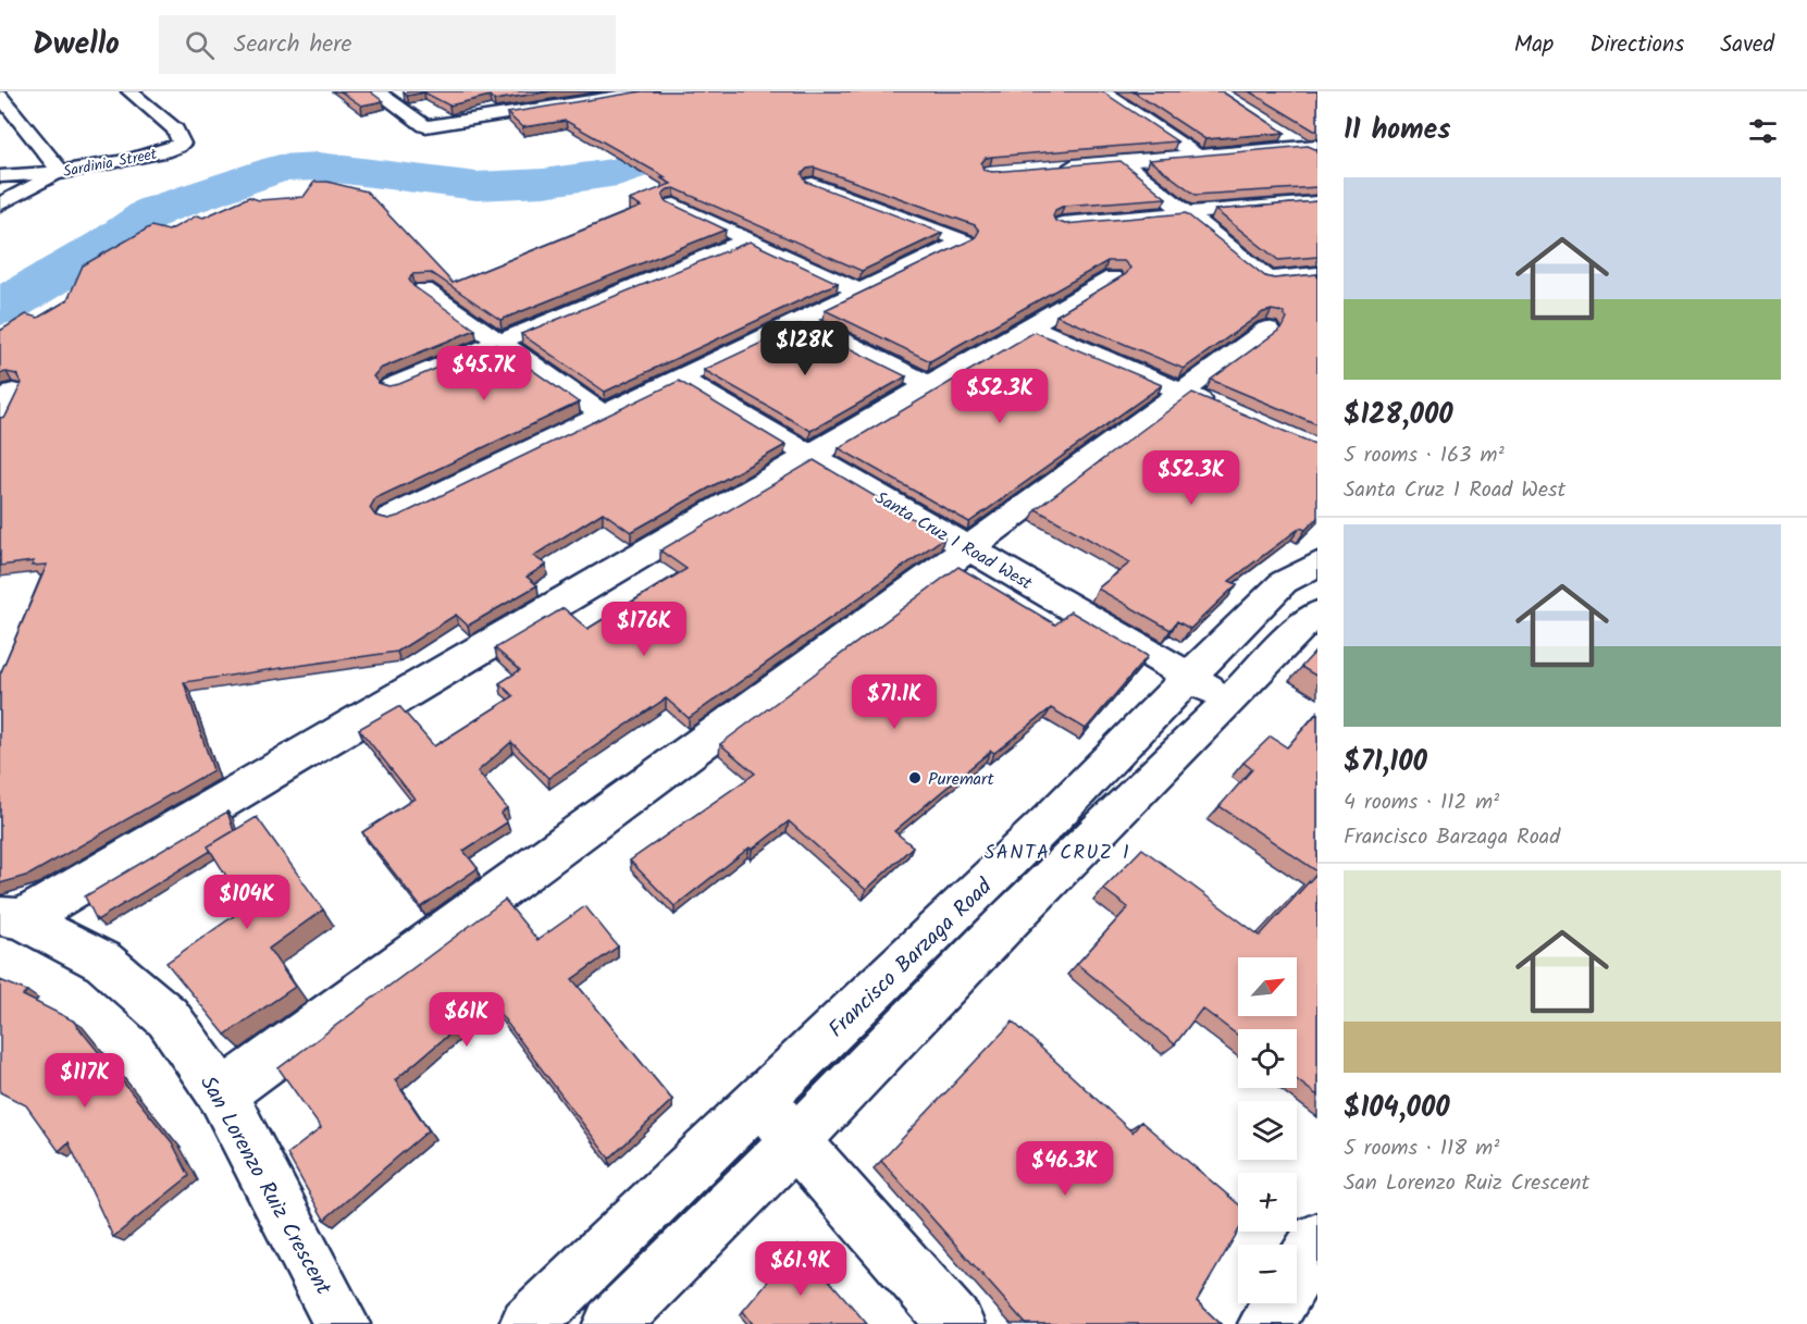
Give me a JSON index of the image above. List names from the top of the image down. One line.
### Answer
{"streets":{"street":["Sardinia Street","Santa Cruz 1 Road West","Francisco Barzaga Road","San Lorenzo Ruiz Crescent"]},"crossings":[["Santa Cruz 1 Road West","Francisco Barzaga Road"]],"districts":["SANTA CRUZ 1"],"places":["Puremart"],"north":"top right","page":{"header":"Dwello","search":"Search here","nav":["Map","Directions","Saved"],"heading":"11 homes","list":[{"name":"$128,000","note":"5 rooms · 163 m² · Santa Cruz 1 Road West"},{"name":"$71,100","note":"4 rooms · 112 m² · Francisco Barzaga Road"},{"name":"$104,000","note":"5 rooms · 118 m² · San Lorenzo Ruiz Crescent"}],"price":["$128K","$45.7K","$52.3K","$52.3K","$176K","$71.1K","$104K","$61K","$117K","$46.3K","$61.9K"],"map_buttons":["+","−"]}}
